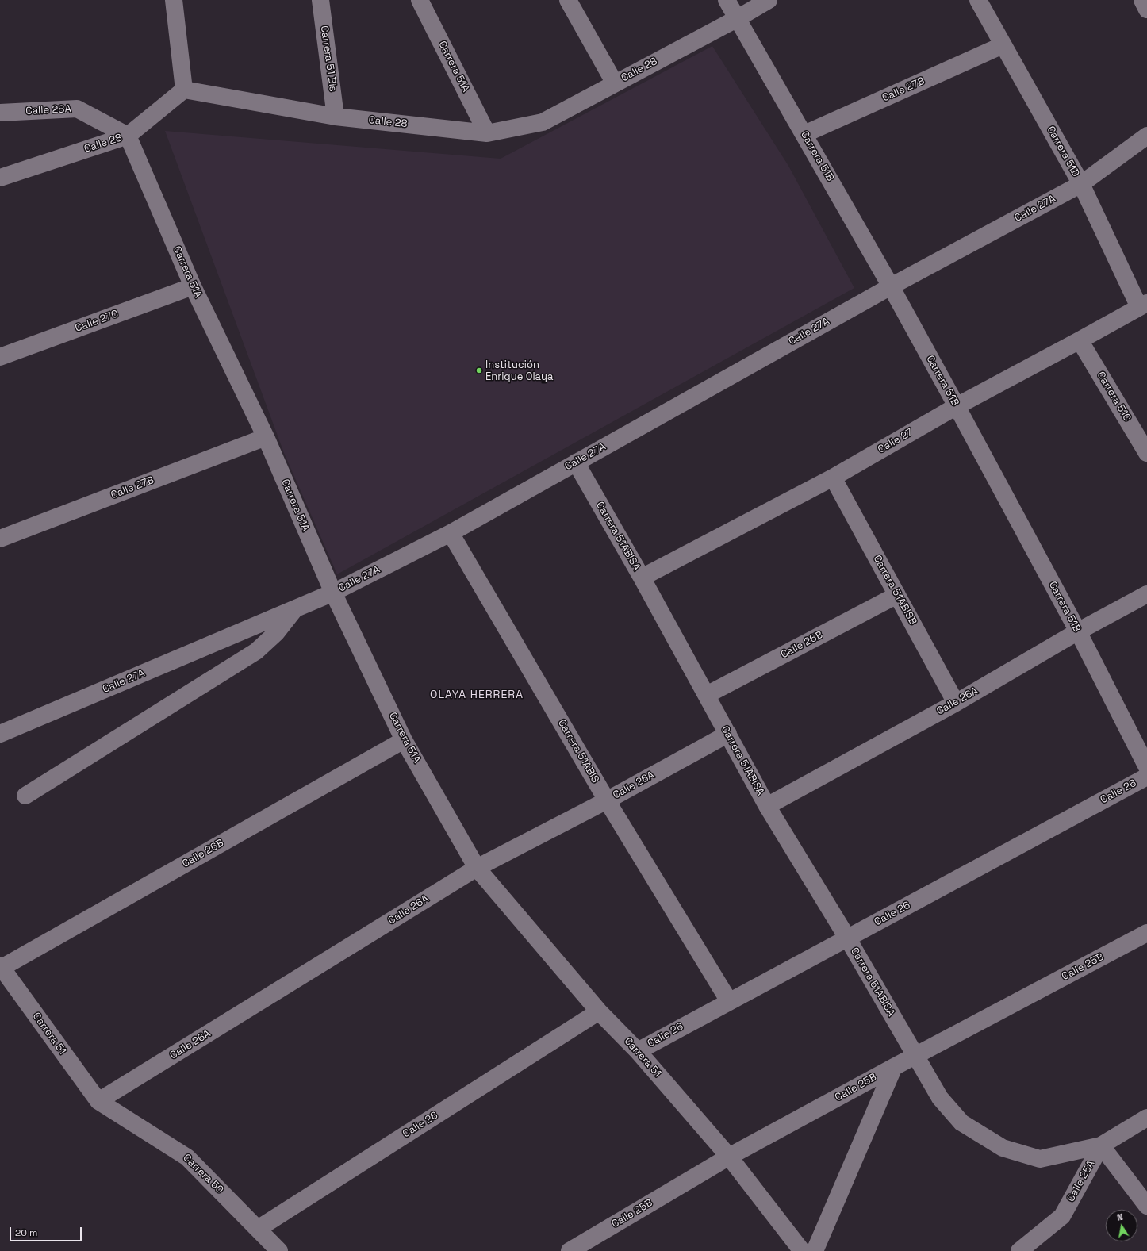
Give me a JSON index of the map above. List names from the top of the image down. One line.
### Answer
{"streets":{"street":["Carrera 51 Bis","Carrera 51A","Calle 28","Calle 27B","Calle 28A","Carrera 51D","Carrera 51B","Calle 27A","Calle 27C","Carrera 51C","Calle 27","Carrera 51ABISA","Carrera 51ABISB","Calle 26B","Calle 26A","Carrera 51ABIS","Calle 26","Calle 25B","Carrera 51","Carrera 50","Calle 25A"]},"crossings":[["Carrera 51 Bis","Calle 28"],["Carrera 51A","Calle 28"],["Carrera 51A","Calle 27B"],["Carrera 51A","Calle 28A"],["Carrera 51A","Calle 27A"],["Carrera 51A","Calle 27C"],["Carrera 51A","Calle 26B"],["Carrera 51A","Calle 26A"],["Carrera 51A","Carrera 51"],["Calle 28","Calle 28A"],["Calle 28","Carrera 51B"],["Calle 27B","Carrera 51D"],["Calle 27B","Carrera 51B"],["Carrera 51D","Calle 27A"],["Carrera 51D","Calle 27"],["Carrera 51B","Calle 27A"],["Carrera 51B","Calle 27"],["Carrera 51B","Calle 26A"],["Calle 27A","Carrera 51ABISA"],["Calle 27A","Carrera 51ABIS"],["Carrera 51C","Calle 27"],["Calle 27","Carrera 51ABISA"],["Calle 27","Carrera 51ABISB"],["Carrera 51ABISA","Calle 26B"],["Carrera 51ABISA","Calle 26A"],["Carrera 51ABISA","Calle 26"],["Carrera 51ABISA","Calle 25B"],["Carrera 51ABISA","Calle 25A"],["Carrera 51ABISB","Calle 26B"],["Carrera 51ABISB","Calle 26A"],["Calle 26B","Carrera 51"],["Calle 26A","Carrera 51ABIS"],["Calle 26A","Carrera 51"],["Calle 26A","Carrera 50"],["Carrera 51ABIS","Calle 26"],["Calle 26","Carrera 51"],["Calle 26","Carrera 50"],["Calle 25B","Carrera 51"],["Carrera 51","Carrera 50"]],"districts":["OLAYA HERRERA"],"places":["Institución Enrique Olaya"],"scale_bar":"20 m","north":"top"}
